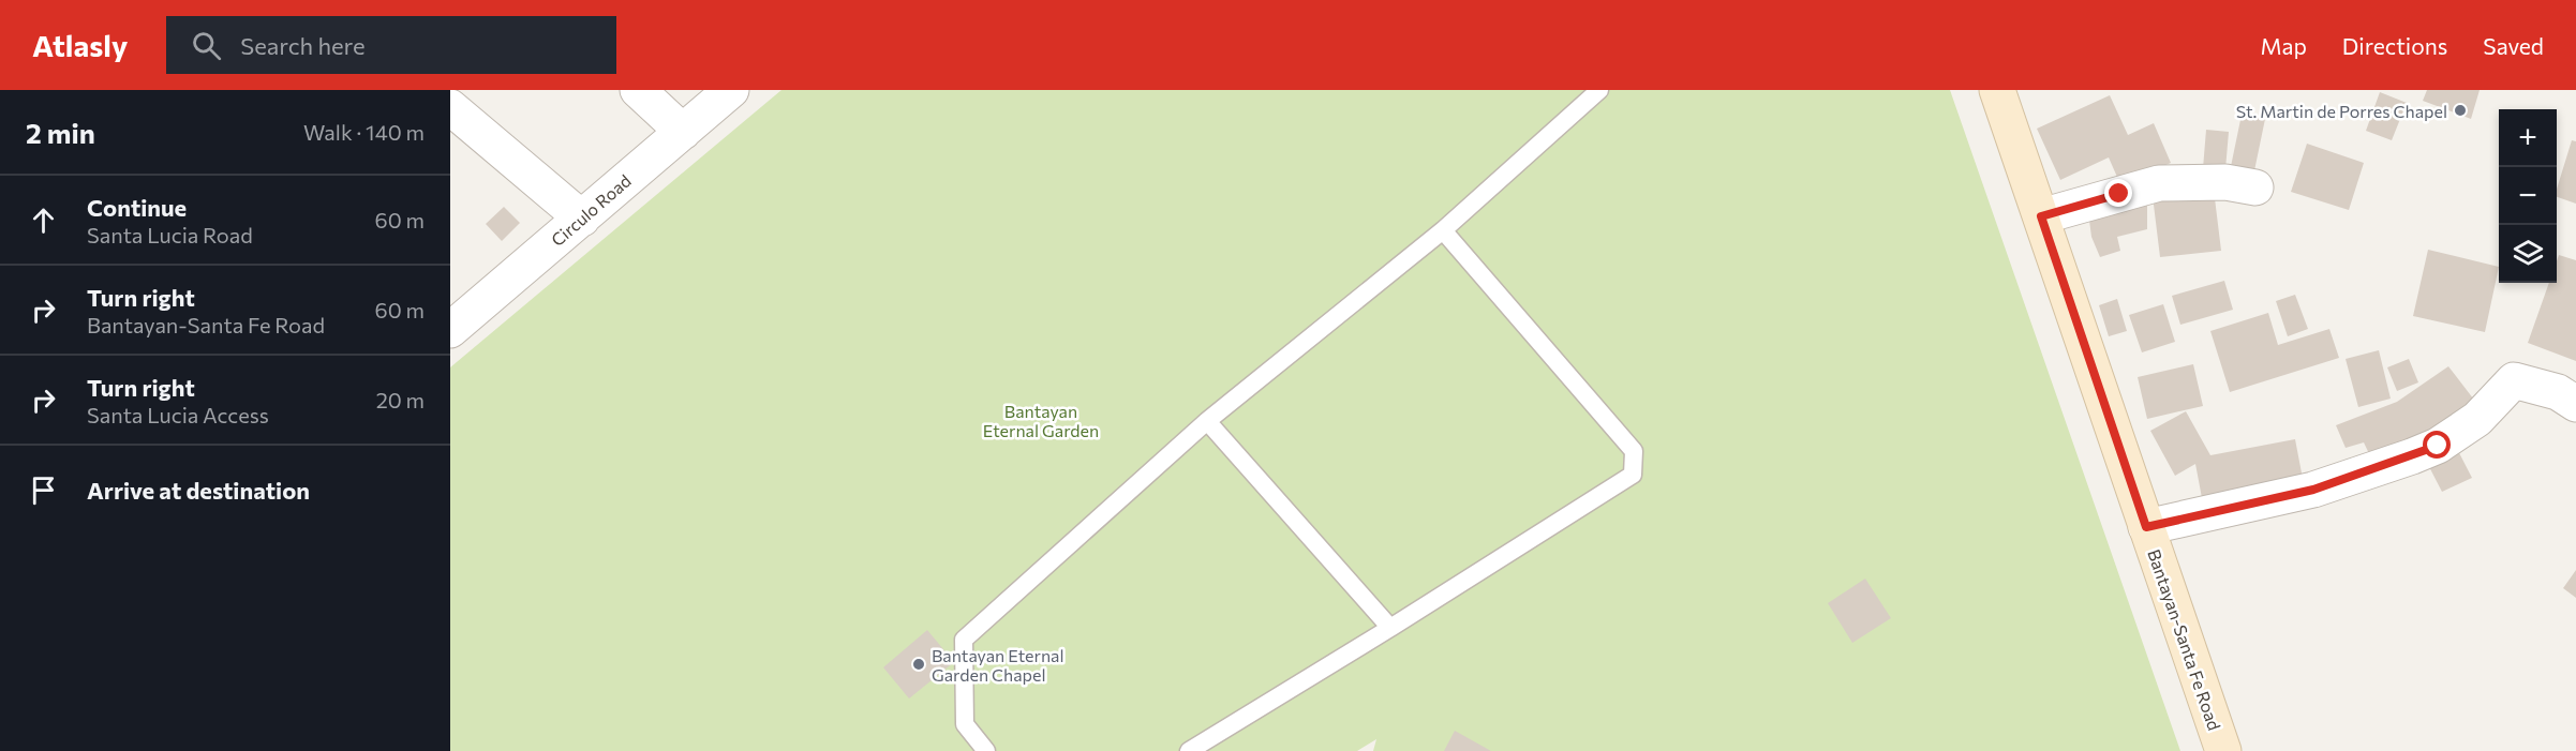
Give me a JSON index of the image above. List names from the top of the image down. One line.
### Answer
{"streets":{"main road":["Bantayan-Santa Fe Road"],"street":["Circulo Road"]},"parks":["Bantayan Eternal Garden"],"places":["St. Martin de Porres Chapel","Bantayan Eternal Garden Chapel"],"page":{"header":"Atlasly","search":"Search here","nav":["Map","Directions","Saved"],"heading":["2 min","Walk · 140 m"],"map_buttons":["+","−"],"list":[["Continue","Santa Lucia Road","60 m"],["Turn right","Bantayan-Santa Fe Road","60 m"],["Turn right","Santa Lucia Access","20 m"],"Arrive at destination"]}}
